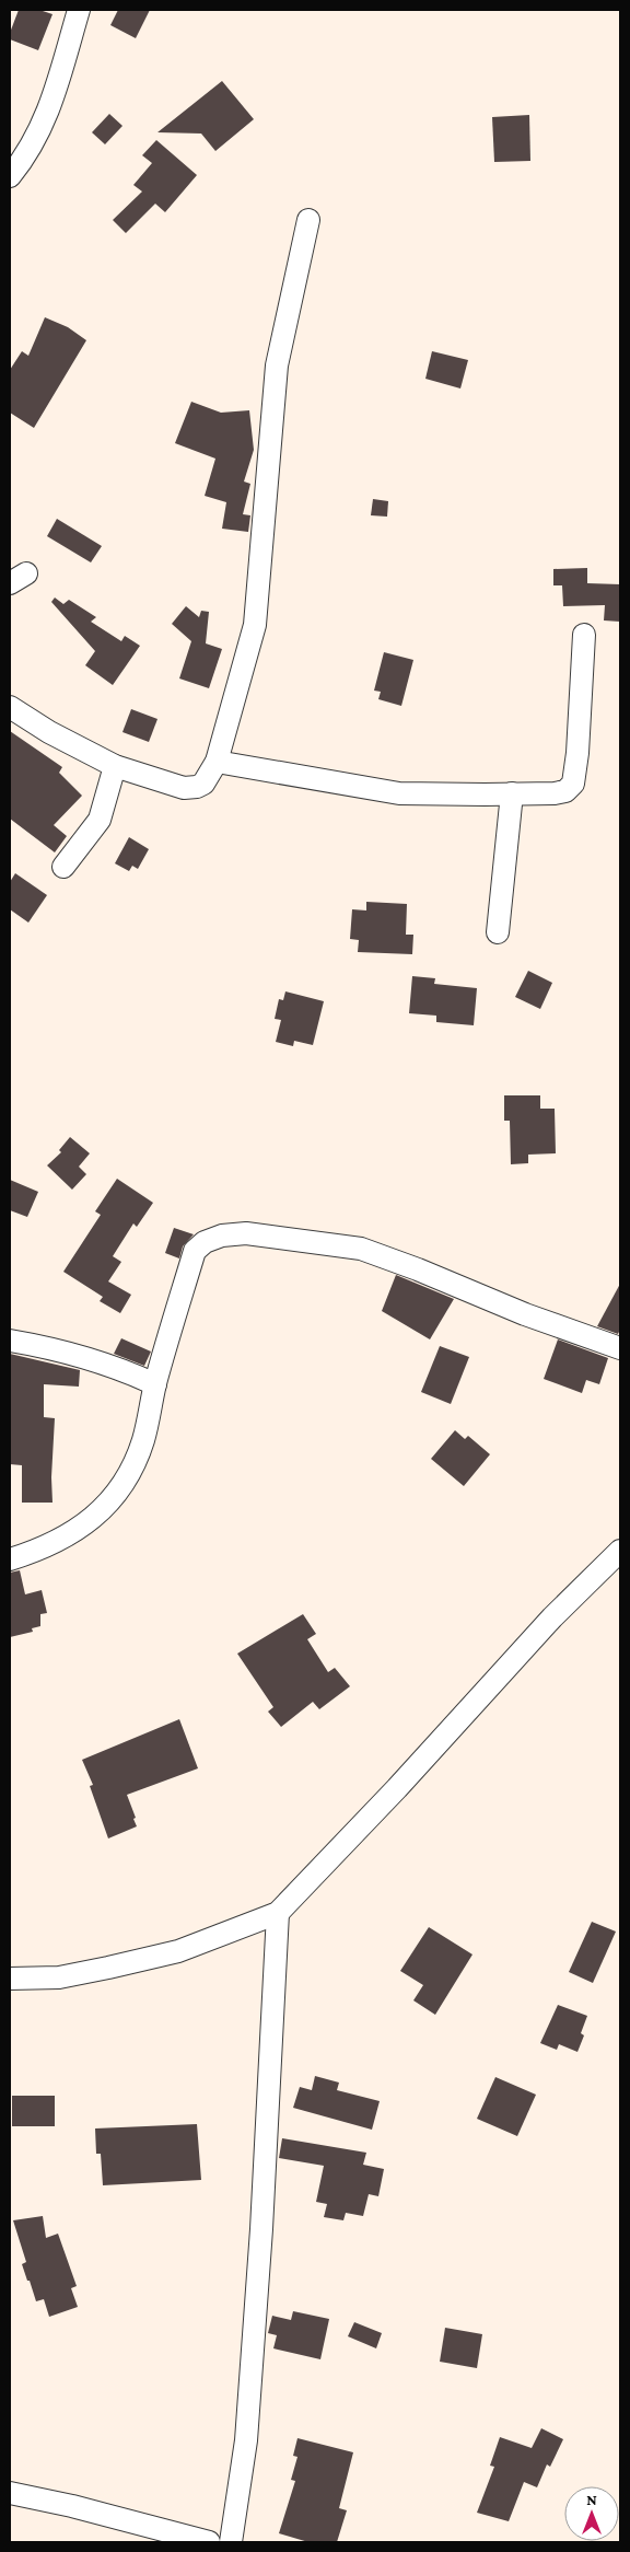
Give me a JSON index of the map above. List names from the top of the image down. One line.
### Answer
{"north":"top"}
